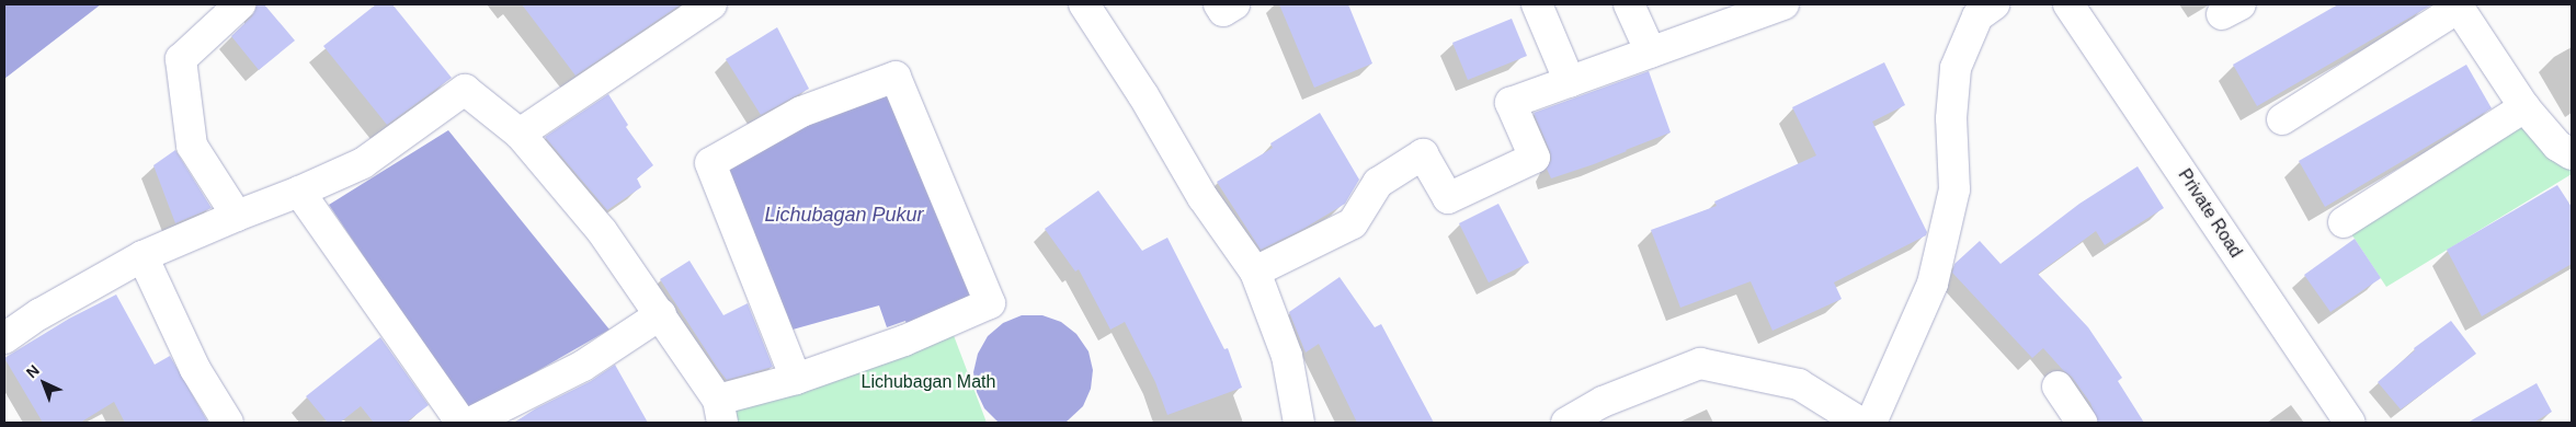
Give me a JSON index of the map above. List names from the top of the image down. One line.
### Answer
{"streets":{"street":["Private Road"]},"water":["Lichubagan Pukur"],"parks":["Lichubagan Math"],"north":"top left"}
